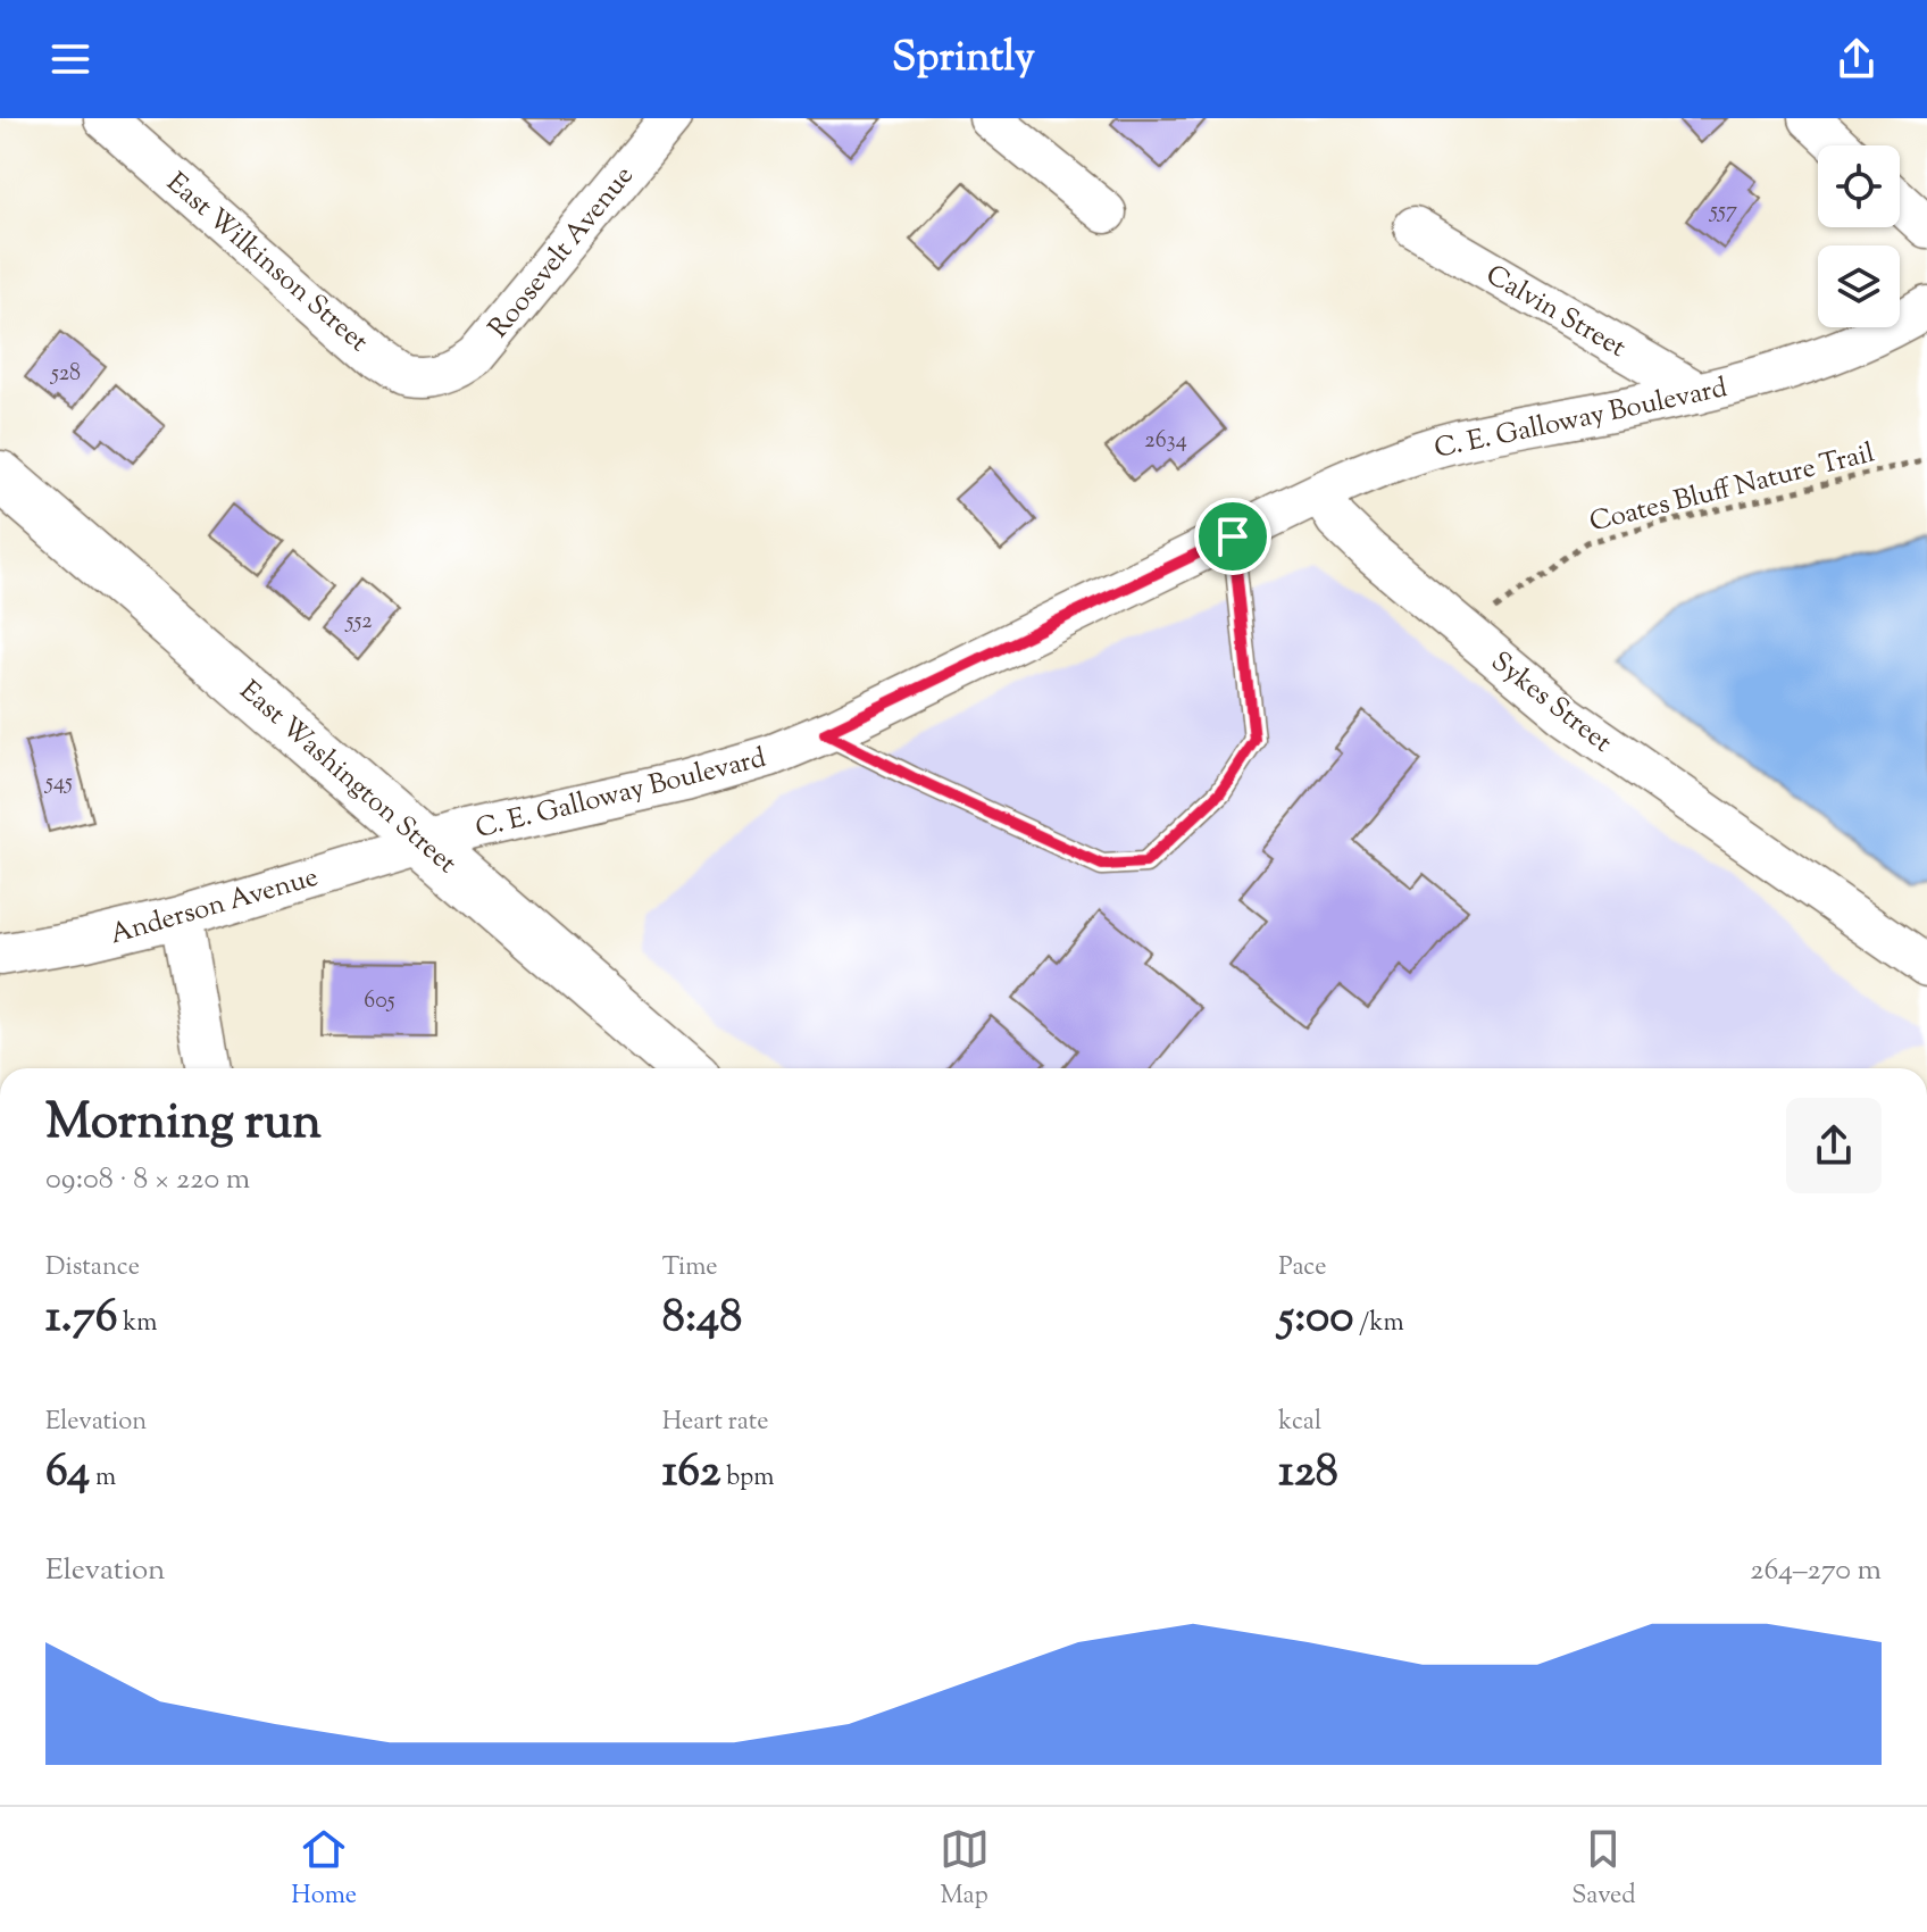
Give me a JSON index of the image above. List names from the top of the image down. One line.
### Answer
{"streets":{"street":["Roosevelt Avenue","East Wilkinson Street","Calvin Street","C. E. Galloway Boulevard","Sykes Street","East Washington Street","Anderson Avenue"],"path":["Coates Bluff Nature Trail"]},"crossings":[["Roosevelt Avenue","East Wilkinson Street"],["Calvin Street","C. E. Galloway Boulevard"],["C. E. Galloway Boulevard","Sykes Street"],["C. E. Galloway Boulevard","East Washington Street"],["C. E. Galloway Boulevard","Anderson Avenue"],["Coates Bluff Nature Trail","Sykes Street"],["East Washington Street","Anderson Avenue"]],"house_numbers":["557","528","2634","552","545","605"],"page":{"header":"Sprintly","heading":["Morning run","09:08 · 8 × 220 m"],"stats":[["Distance","1.76 km"],["Time","8:48"],["Pace","5:00 /km"],["Elevation","64 m"],["Heart rate","162 bpm"],["kcal","128"]],"chart":["Elevation","264–270 m"],"tabs":["Home","Map","Saved"]}}
